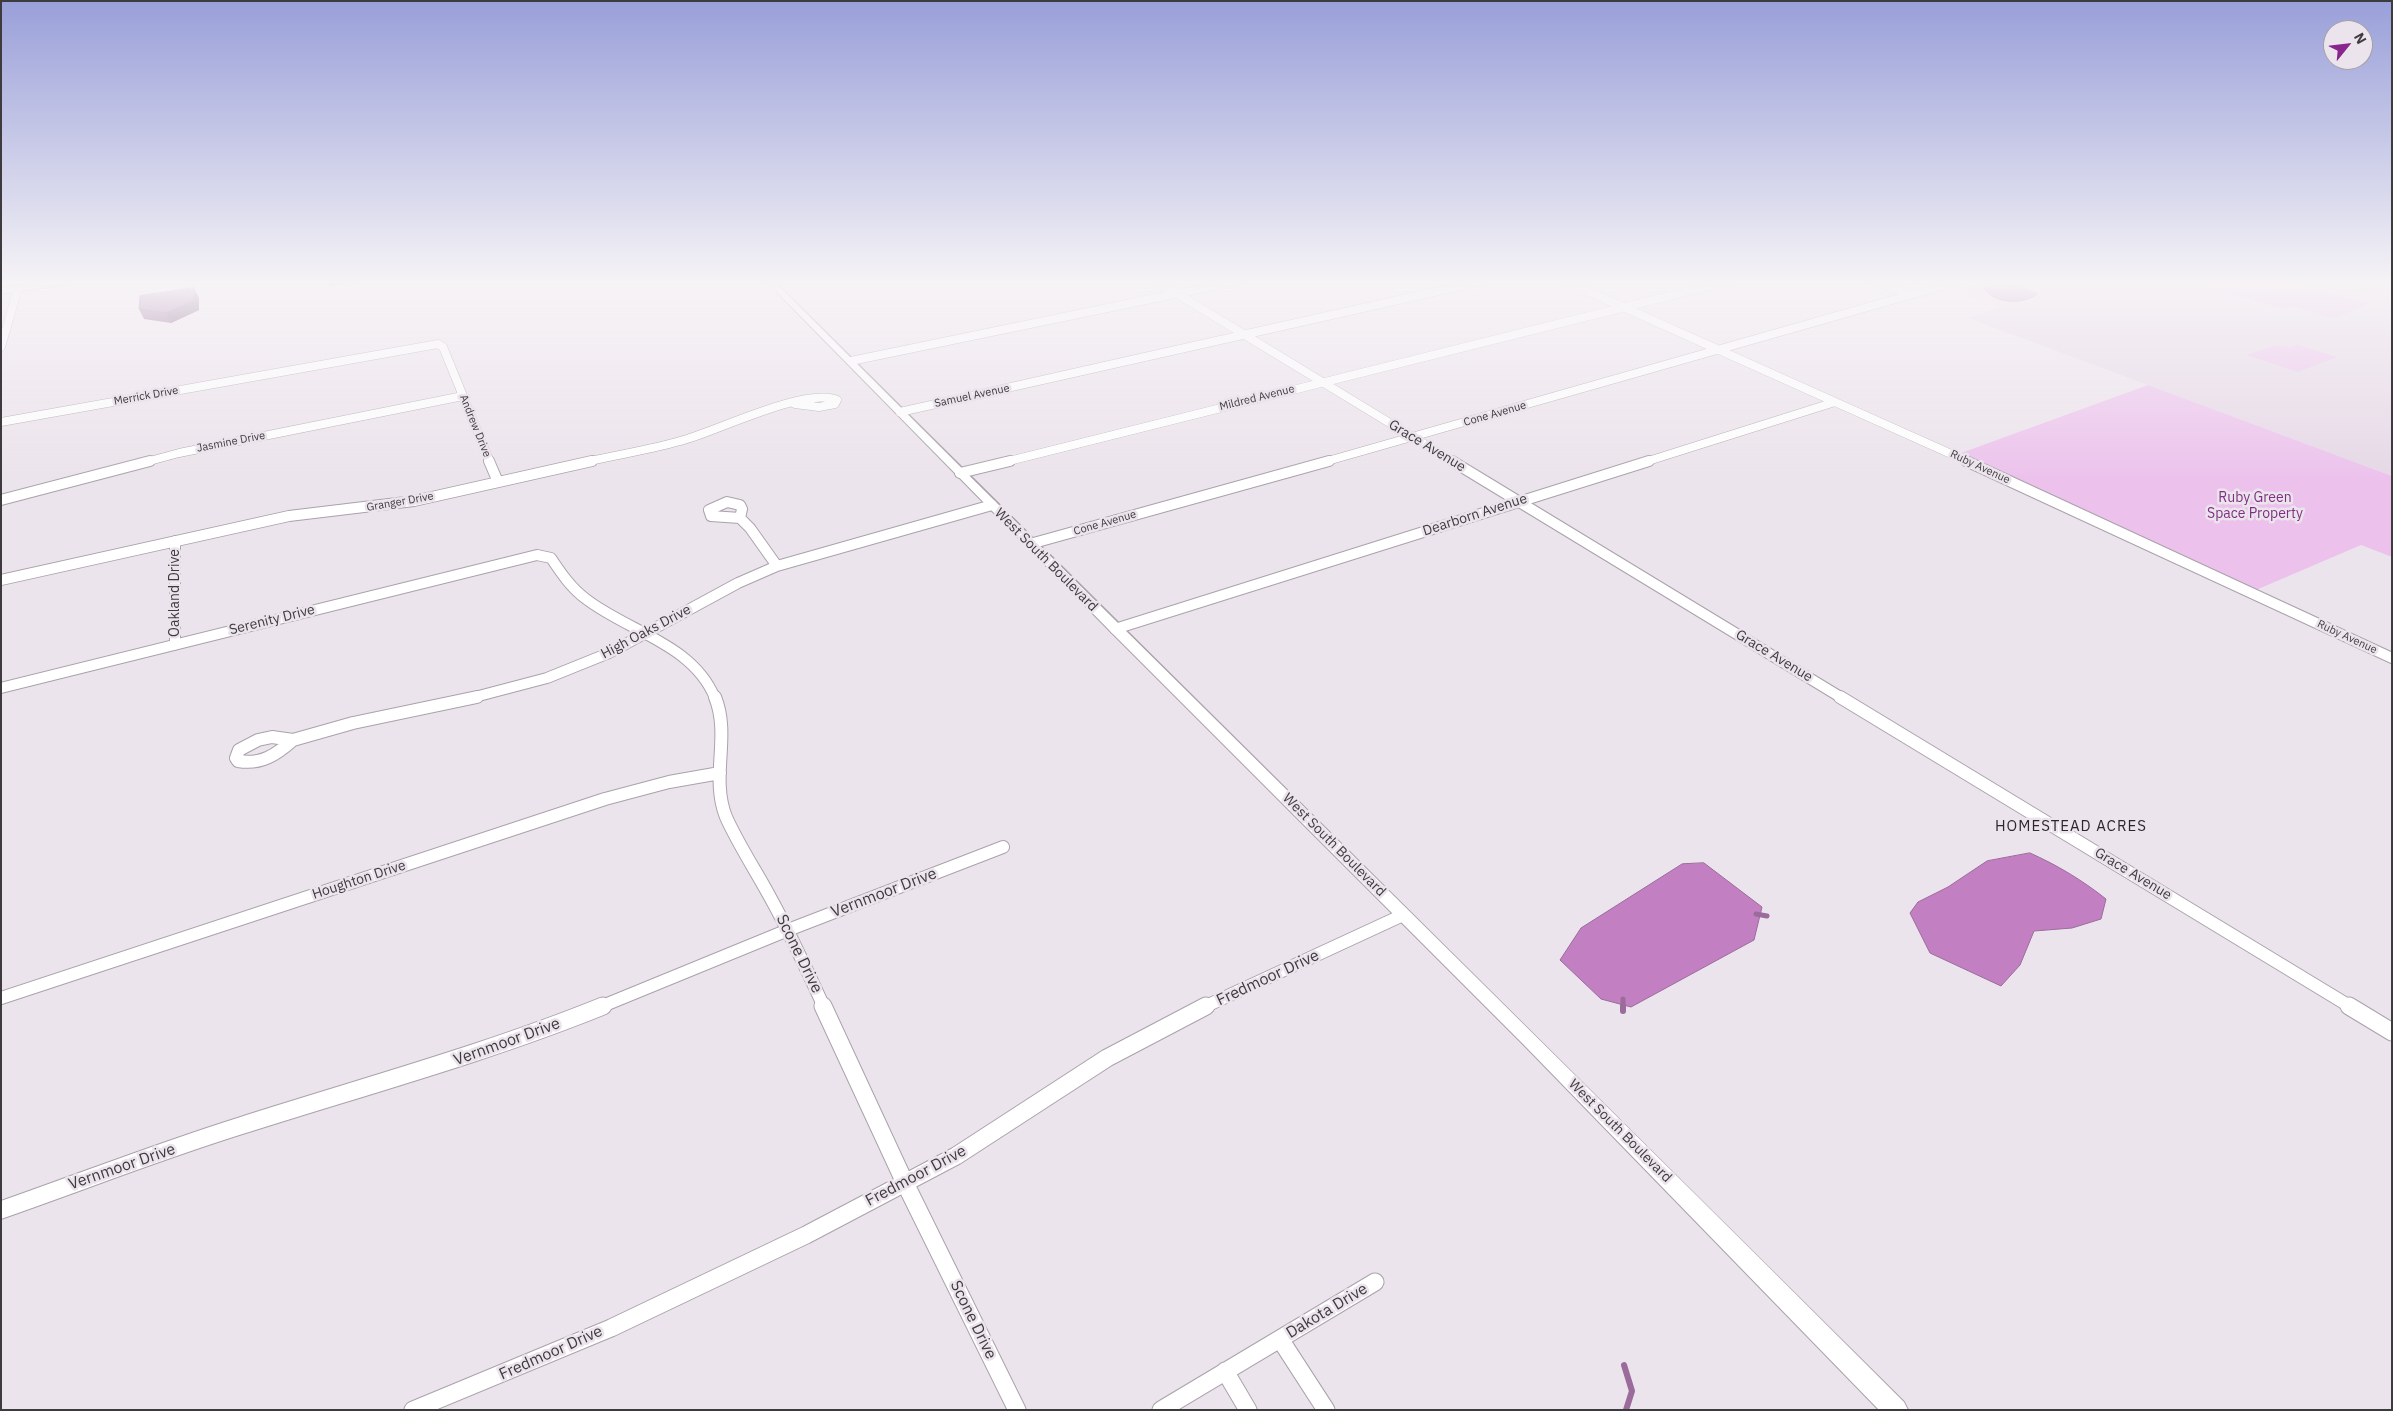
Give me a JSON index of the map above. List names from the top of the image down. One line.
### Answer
{"streets":{"street":["Merrick Drive","Samuel Avenue","Mildred Avenue","Cone Avenue","Andrew Drive","Jasmine Drive","Grace Avenue","Ruby Avenue","Granger Drive","Dearborn Avenue","West South Boulevard","Oakland Drive","Serenity Drive","High Oaks Drive","Houghton Drive","Vernmoor Drive","Scone Drive","Fredmoor Drive","Dakota Drive"]},"crossings":[["Samuel Avenue","West South Boulevard"],["Mildred Avenue","Grace Avenue"],["Mildred Avenue","West South Boulevard"],["Cone Avenue","Grace Avenue"],["Cone Avenue","Ruby Avenue"],["Cone Avenue","West South Boulevard"],["Andrew Drive","Jasmine Drive"],["Andrew Drive","Granger Drive"],["Grace Avenue","Dearborn Avenue"],["Ruby Avenue","Dearborn Avenue"],["Granger Drive","Oakland Drive"],["Dearborn Avenue","West South Boulevard"],["West South Boulevard","High Oaks Drive"],["West South Boulevard","Fredmoor Drive"],["Oakland Drive","Serenity Drive"],["Serenity Drive","Scone Drive"],["High Oaks Drive","Scone Drive"],["Houghton Drive","Scone Drive"],["Vernmoor Drive","Scone Drive"],["Scone Drive","Fredmoor Drive"]],"districts":["HOMESTEAD ACRES"],"parks":["Ruby Green Space Property"],"north":"top right"}
